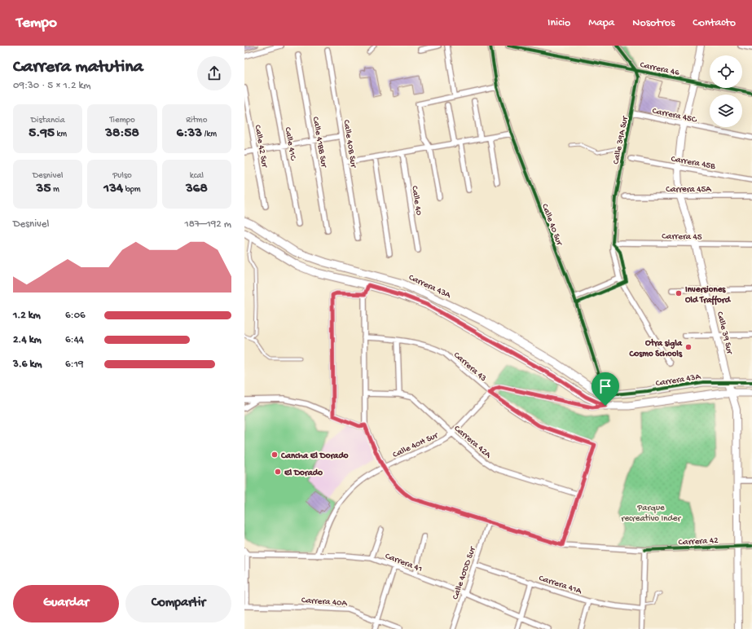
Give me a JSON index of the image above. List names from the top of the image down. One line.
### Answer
{"streets":{"main road":["Carrera 43A"],"street":["Carrera 46","Carrera 45C","Calle 39A Sur","Calle 41BB Sur","Calle 41C","Calle 40B Sur","Calle 42 Sur","Carrera 45B","Carrera 45A","Calle 40","Calle 40 Sur","Carrera 45","Calle 39 Sur","Carrera 43","Carrera 42A","Calle 40H Sur","Carrera 42","Carrera 41","Calle 40DD Sur","Carrera 41A","Carrera 40A"]},"crossings":[["Carrera 46","Calle 39A Sur"],["Carrera 46","Calle 39 Sur"],["Carrera 45C","Calle 39A Sur"],["Carrera 45C","Calle 39 Sur"],["Calle 39A Sur","Carrera 45"],["Carrera 45B","Calle 39 Sur"],["Carrera 45A","Calle 39 Sur"],["Calle 40 Sur","Carrera 43A"],["Carrera 45","Calle 39 Sur"],["Carrera 43A","Calle 39 Sur"],["Calle 39 Sur","Carrera 42"],["Carrera 43","Carrera 42A"],["Carrera 43","Calle 40H Sur"],["Carrera 42A","Calle 40H Sur"],["Calle 40H Sur","Carrera 42"],["Calle 40H Sur","Carrera 41"],["Carrera 42","Calle 40DD Sur"],["Carrera 41","Calle 40DD Sur"],["Calle 40DD Sur","Carrera 41A"]],"parks":["Parque recreativo Inder"],"places":["Inversiones Old Trafford","Otra sigla Cosmo Schools","Cancha El Dorado","El Dorado"],"page":{"header":"Tempo","nav":["Inicio","Mapa","Nosotros","Contacto"],"heading":["Carrera matutina","09:30 · 5 × 1.2 km"],"stats":[["Distancia","5.95 km"],["Tiempo","38:58"],["Ritmo","6:33 /km"],["Desnivel","35 m"],["Pulso","134 bpm"],["kcal","368"]],"chart":["Desnivel","187–192 m"],"list":[{"name":"1.2 km","note":"6:06"},{"name":"2.4 km","note":"6:44"},{"name":"3.6 km","note":"6:19"}],"buttons":["Guardar","Compartir"]}}
